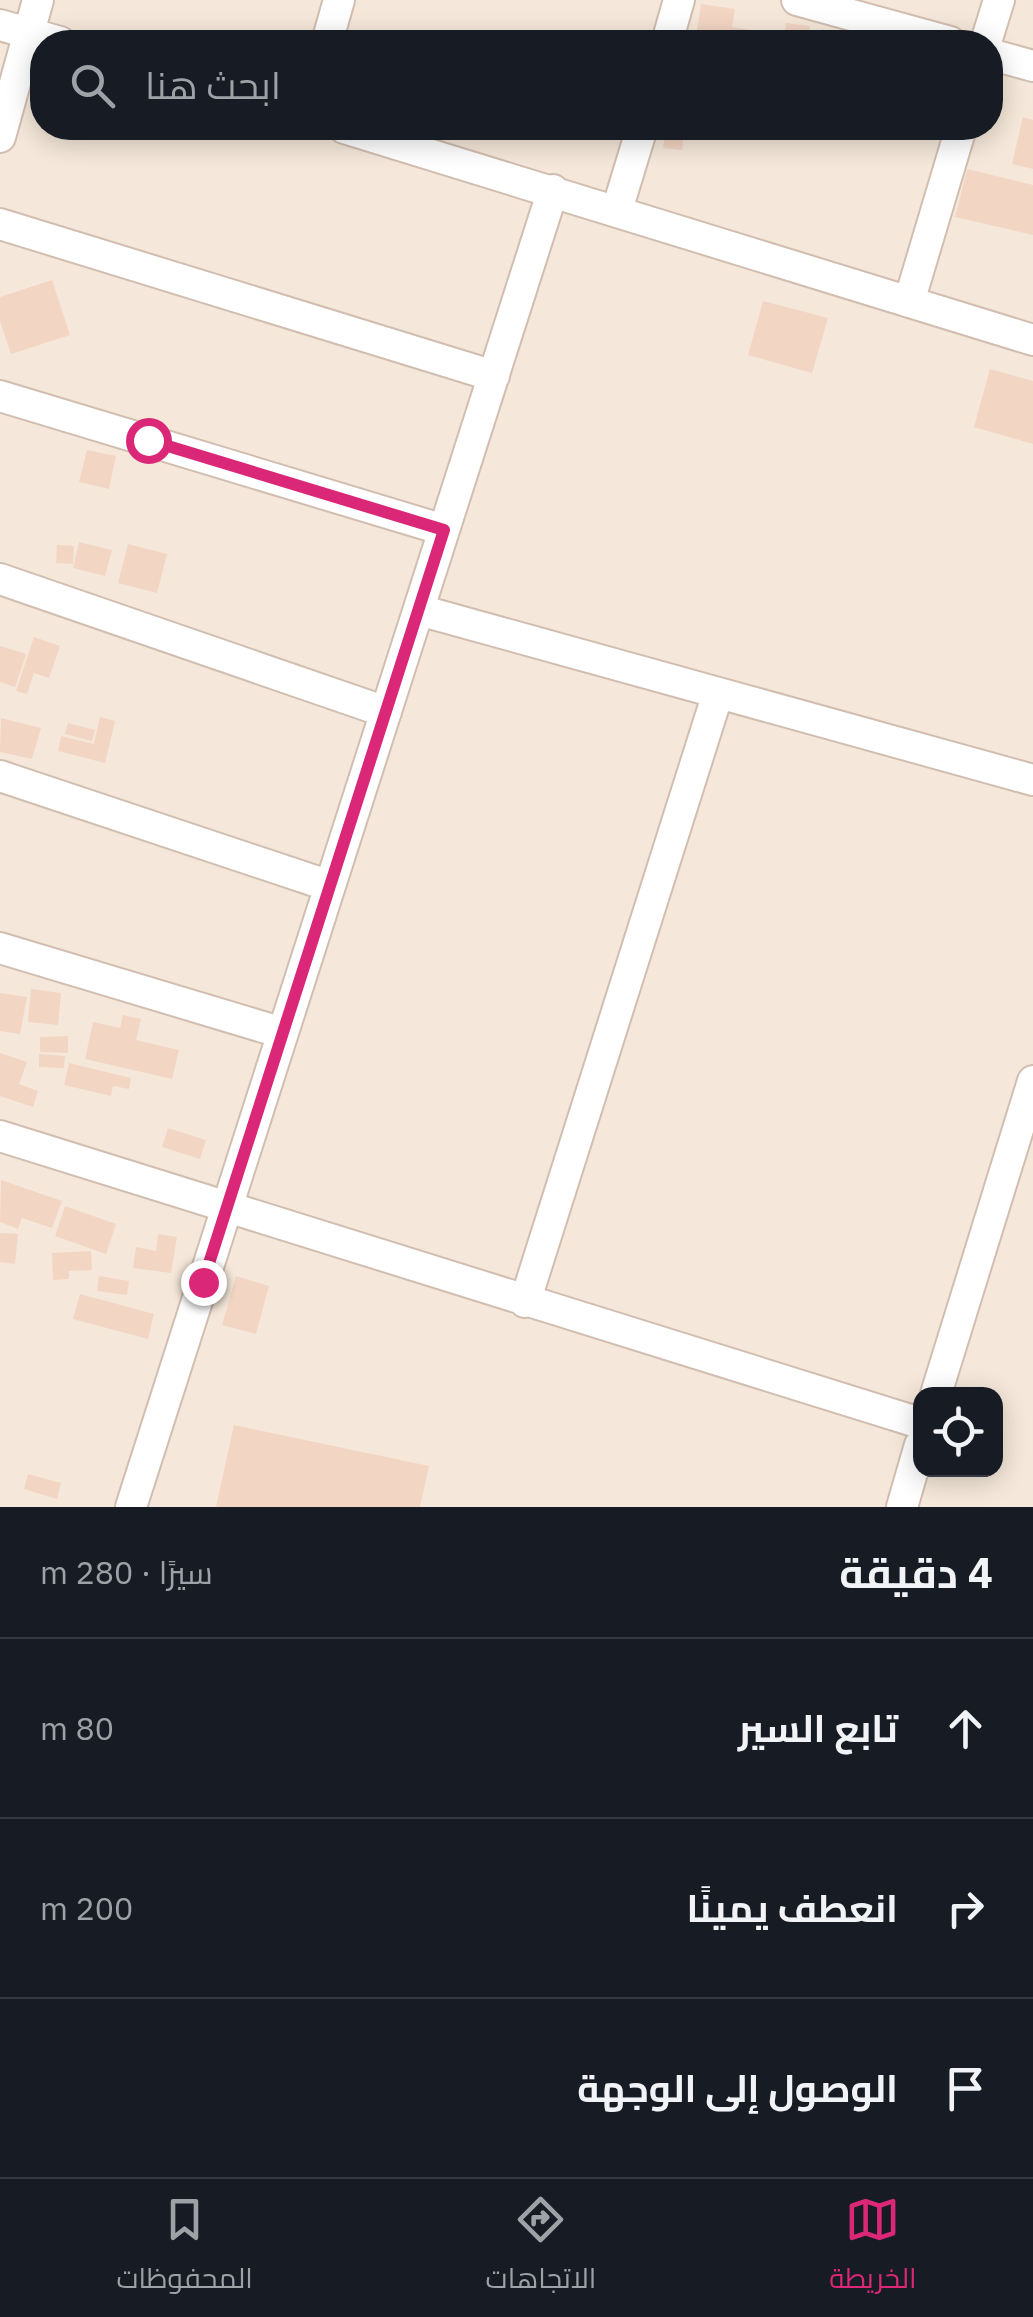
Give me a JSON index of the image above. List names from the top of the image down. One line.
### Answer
{"page":{"search":"ابحث هنا","heading":["4 دقيقة","سيرًا · 280 m"],"list":[["تابع السير","80 m"],["انعطف يمينًا","200 m"],"الوصول إلى الوجهة"],"nav":["الخريطة","الاتجاهات","المحفوظات"]}}
